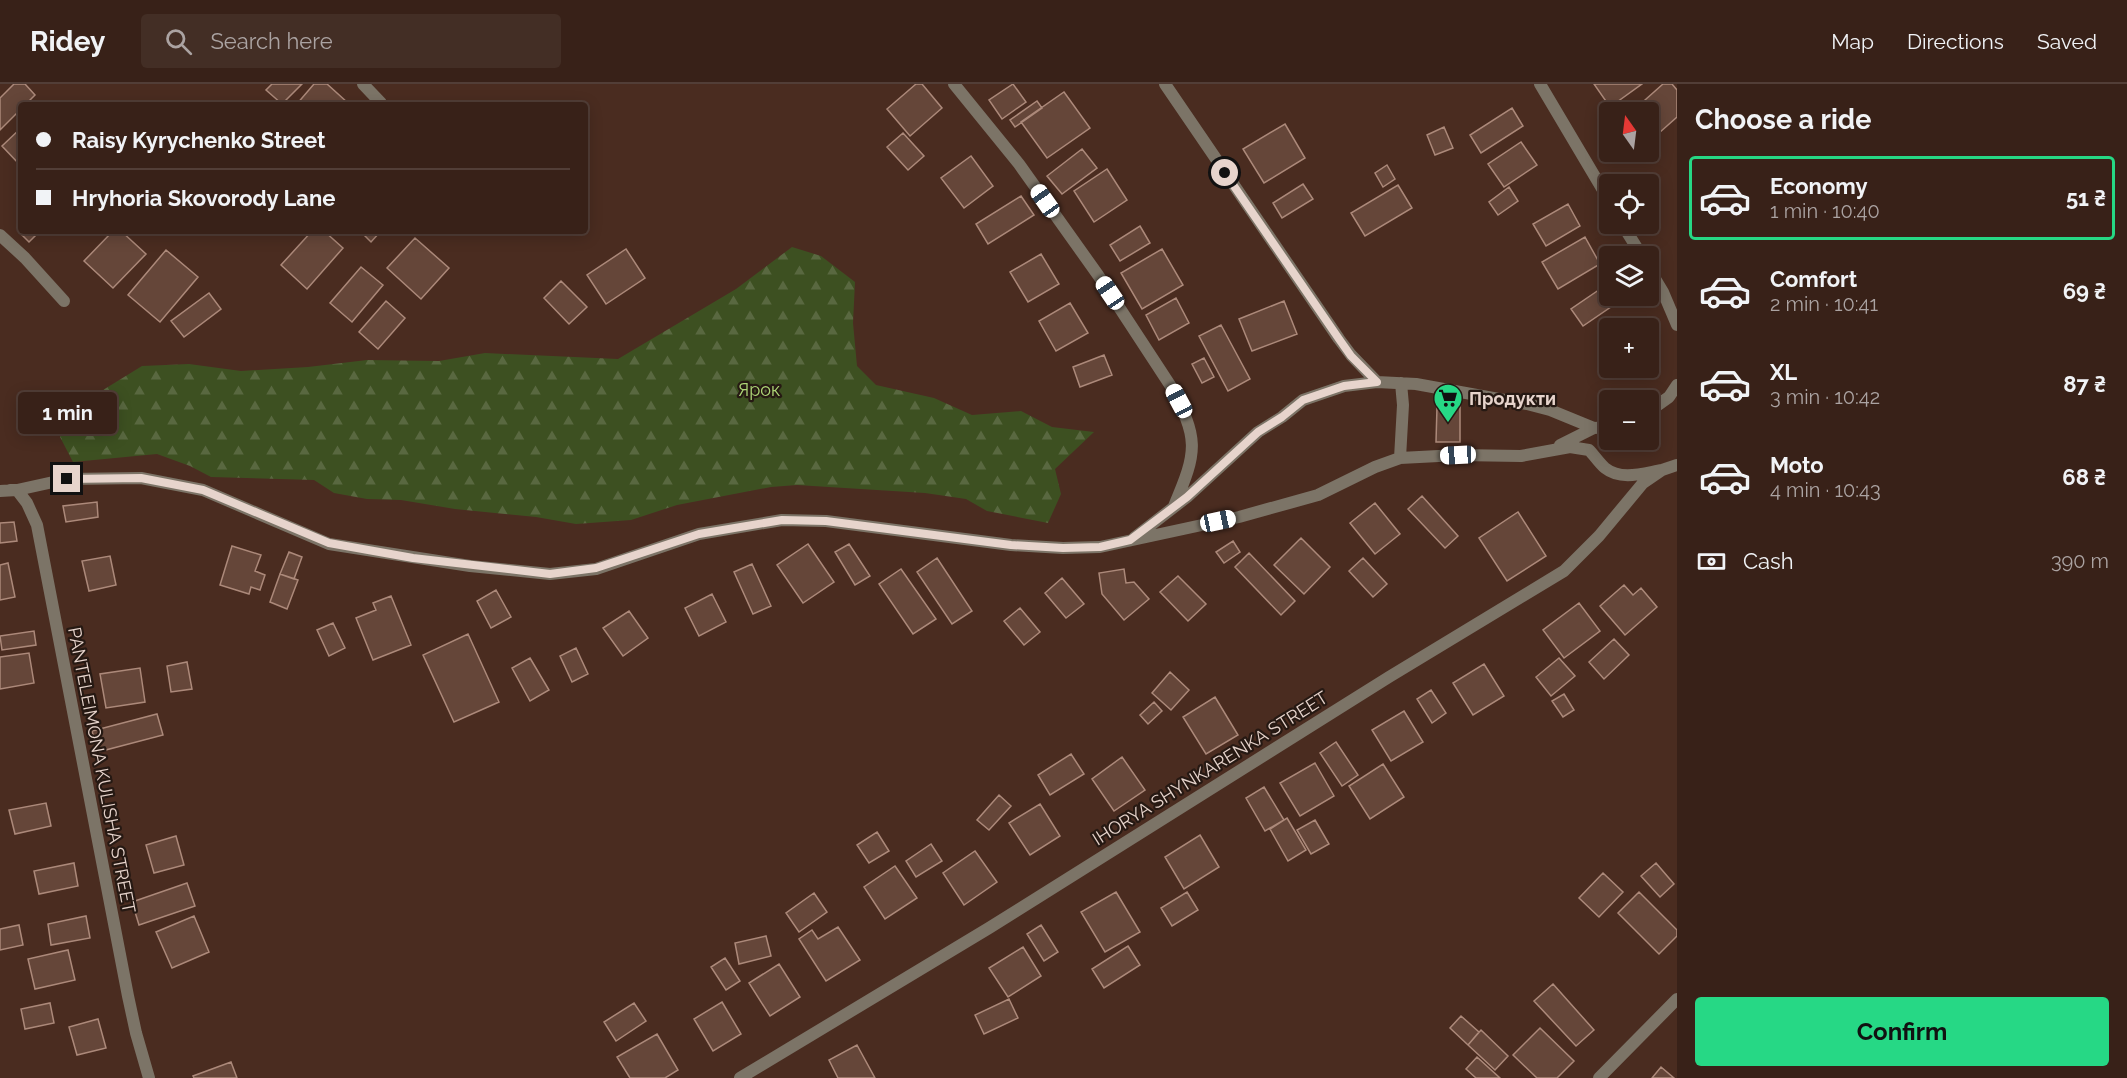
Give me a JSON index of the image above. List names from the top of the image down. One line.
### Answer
{"streets":{"street":["IHORYA SHYNKARENKA STREET","PANTELEIMONA KULISHA STREET"]},"parks":["Ярок"],"places":{"supermarket":["Продукти"]},"north":"top","page":{"header":"Ridey","search":"Search here","nav":["Map","Directions","Saved"],"heading":"Choose a ride","map_buttons":["+","−"],"banner":["Raisy Kyrychenko Street","Hryhoria Skovorody Lane"],"list":[{"name":"Economy","note":"1 min · 10:40","value":"51 ₴"},{"name":"Comfort","note":"2 min · 10:41","value":"69 ₴"},{"name":"XL","note":"3 min · 10:42","value":"87 ₴"},{"name":"Moto","note":"4 min · 10:43","value":"68 ₴"}],"bubble":"1 min","pay":["Cash","390 m"],"buttons":"Confirm"}}
